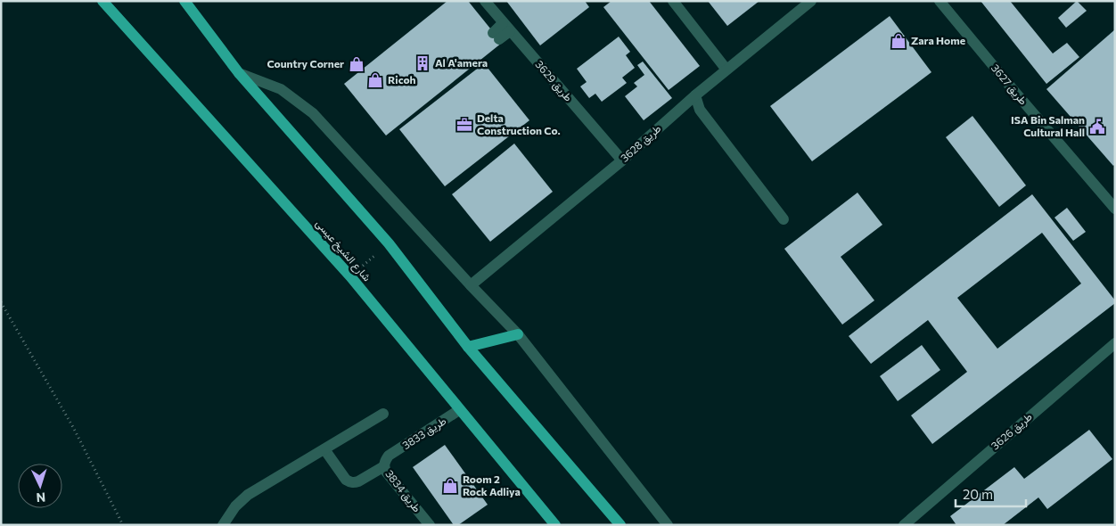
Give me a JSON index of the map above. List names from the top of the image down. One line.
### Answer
{"streets":{"main road":["شارع الشيخ عيسى"],"street":["طريق 3629","طريق 3627","طريق 3628","طريق 3626","طريق 3833","طريق 3834"]},"crossings":[["طريق 3629","طريق 3628"],["شارع الشيخ عيسى","طريق 3833"],["طريق 3833","طريق 3834"]],"places":{"shop":["Zara Home","Country Corner","Ricoh","Room 2 Rock Adliya"],"building":["Al A'amera"],"office":["Delta Construction Co."],"public building":["ISA Bin Salman Cultural Hall"]},"scale_bar":"20 m","north":"bottom"}
